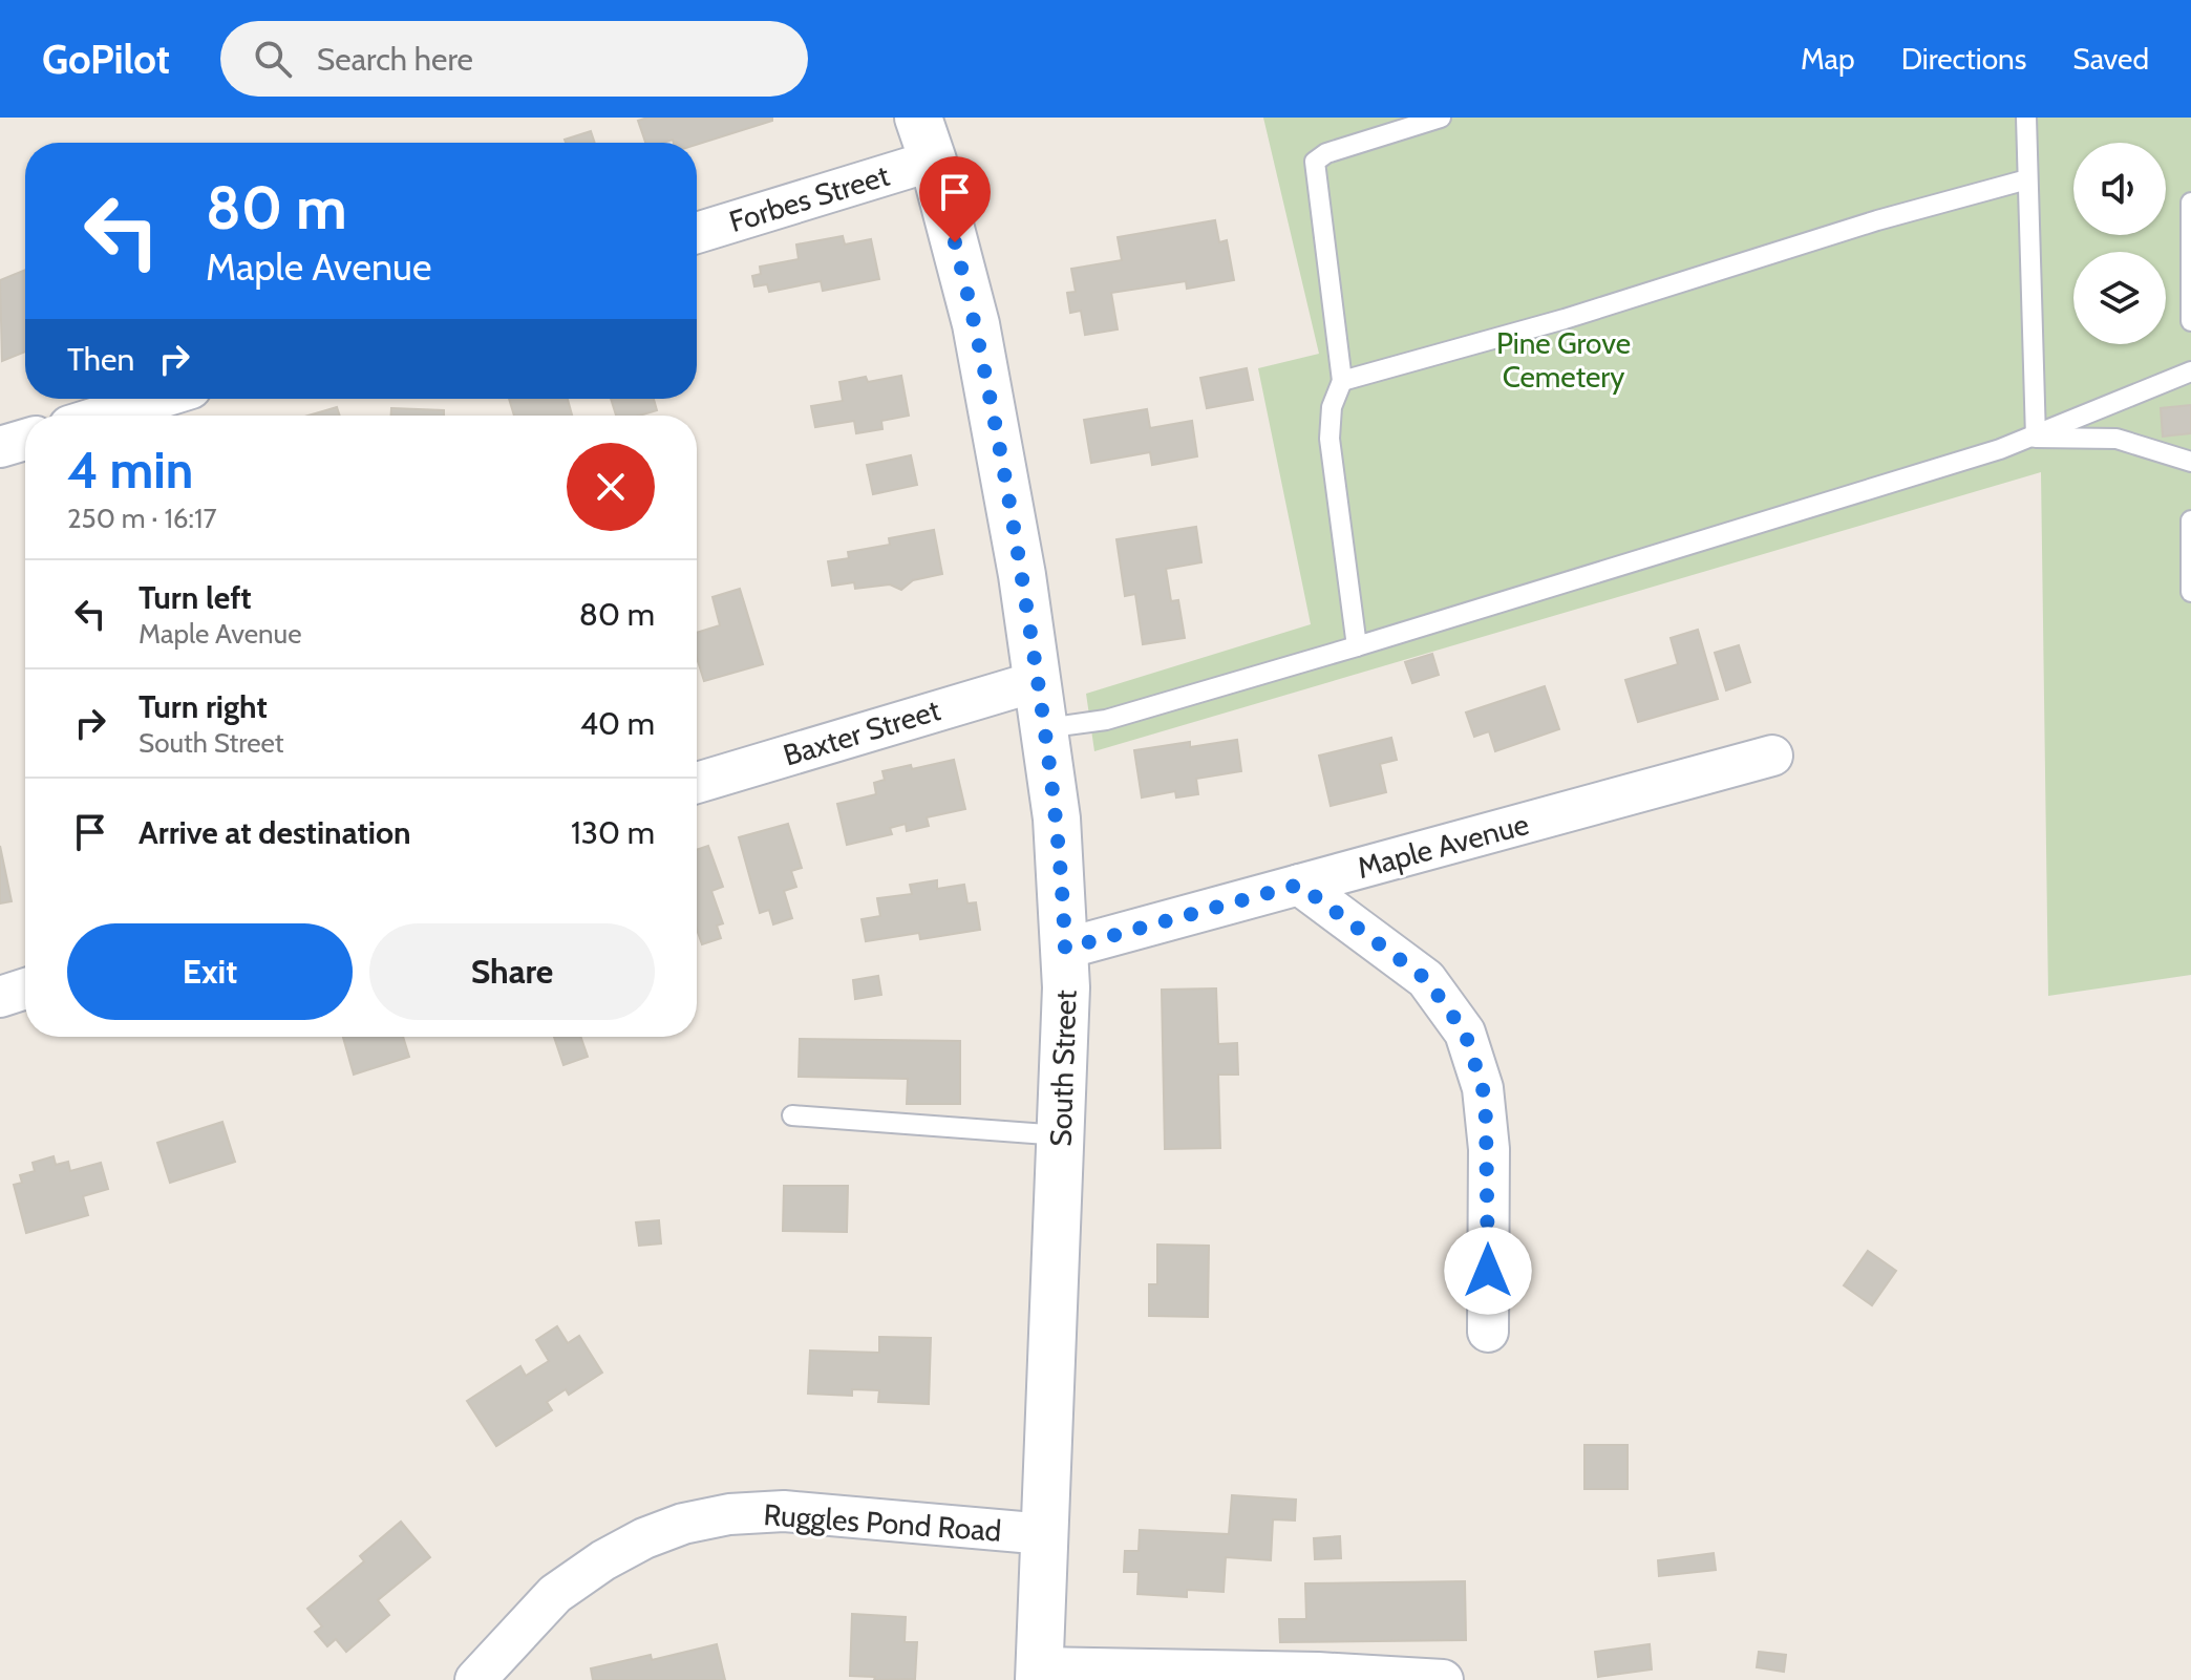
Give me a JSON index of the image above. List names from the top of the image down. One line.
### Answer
{"streets":{"main road":["South Street"],"street":["Forbes Street","Baxter Street","Maple Avenue","Ruggles Pond Road"]},"crossings":[["Forbes Street","South Street"],["Baxter Street","South Street"],["Maple Avenue","South Street"],["South Street","Ruggles Pond Road"]],"parks":["Pine Grove Cemetery"],"page":{"header":"GoPilot","search":"Search here","nav":["Map","Directions","Saved"],"turn":["80 m","Maple Avenue"],"then":"Then","heading":["4 min","250 m · 16:17"],"list":[{"name":"Turn left","note":"Maple Avenue","value":"80 m"},{"name":"Turn right","note":"South Street","value":"40 m"},{"name":"Arrive at destination","value":"130 m"}],"buttons":["Exit","Share"]}}
